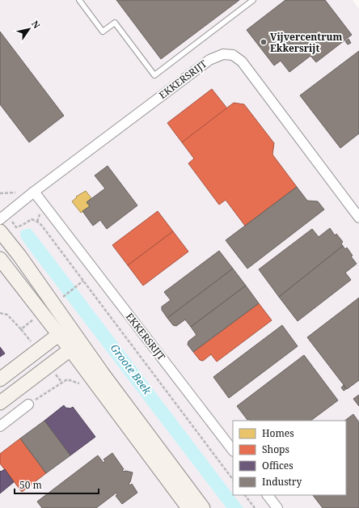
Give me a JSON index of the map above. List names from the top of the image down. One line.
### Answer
{"streets":{"street":["EKKERSRIJT"]},"water":["Groote Beek"],"places":["Vijvercentrum Ekkersrijt"],"legend":["Homes","Shops","Offices","Industry"],"scale_bar":"50 m","north":"top right"}
